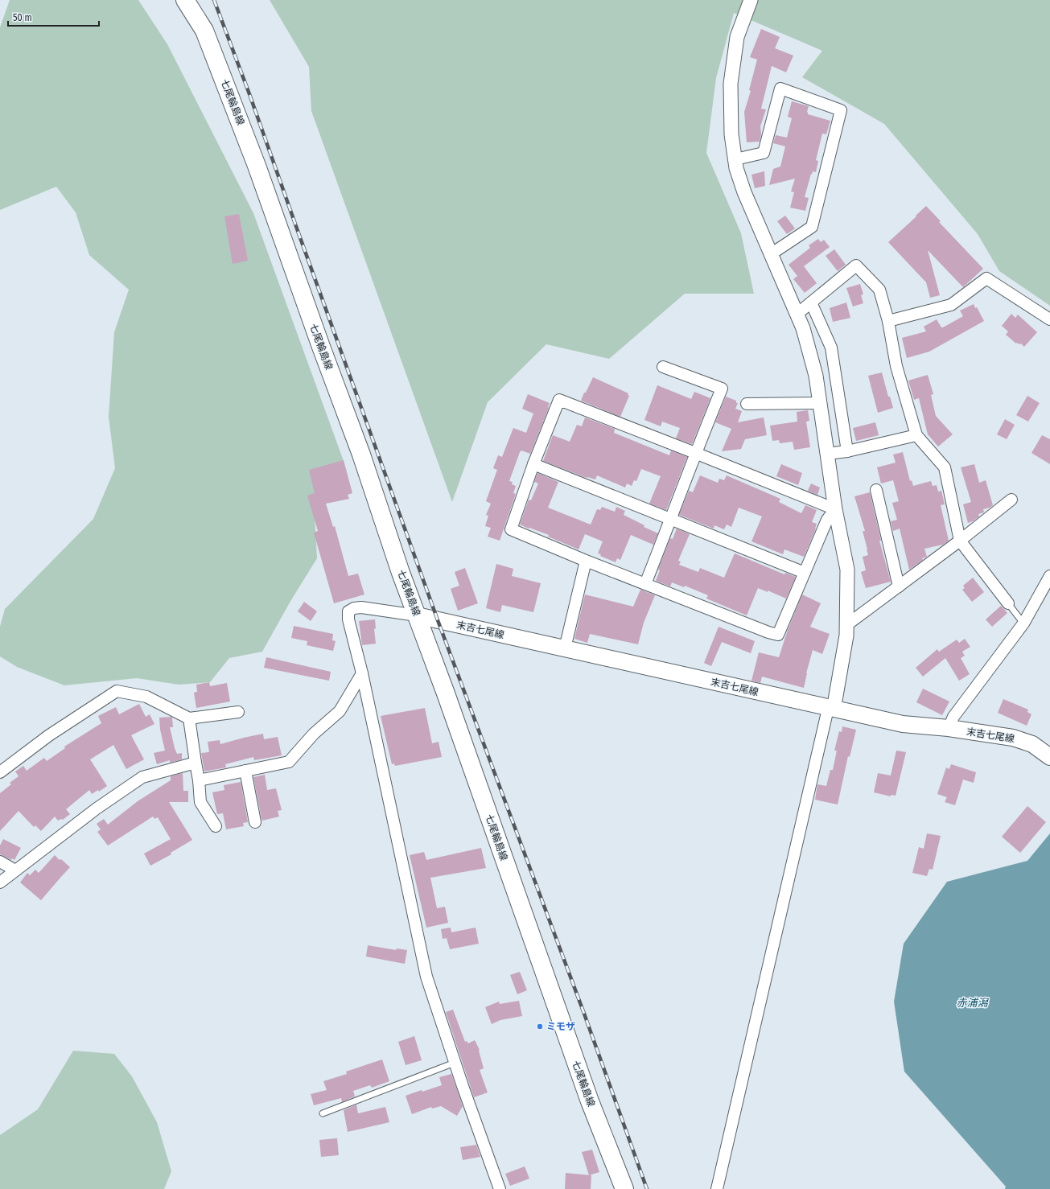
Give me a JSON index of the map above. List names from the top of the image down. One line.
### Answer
{"streets":{"main road":["七尾輪島線","末吉七尾線"]},"crossings":[["七尾輪島線","末吉七尾線"]],"water":["赤浦潟"],"places":["ミモザ"],"scale_bar":"50 m"}
